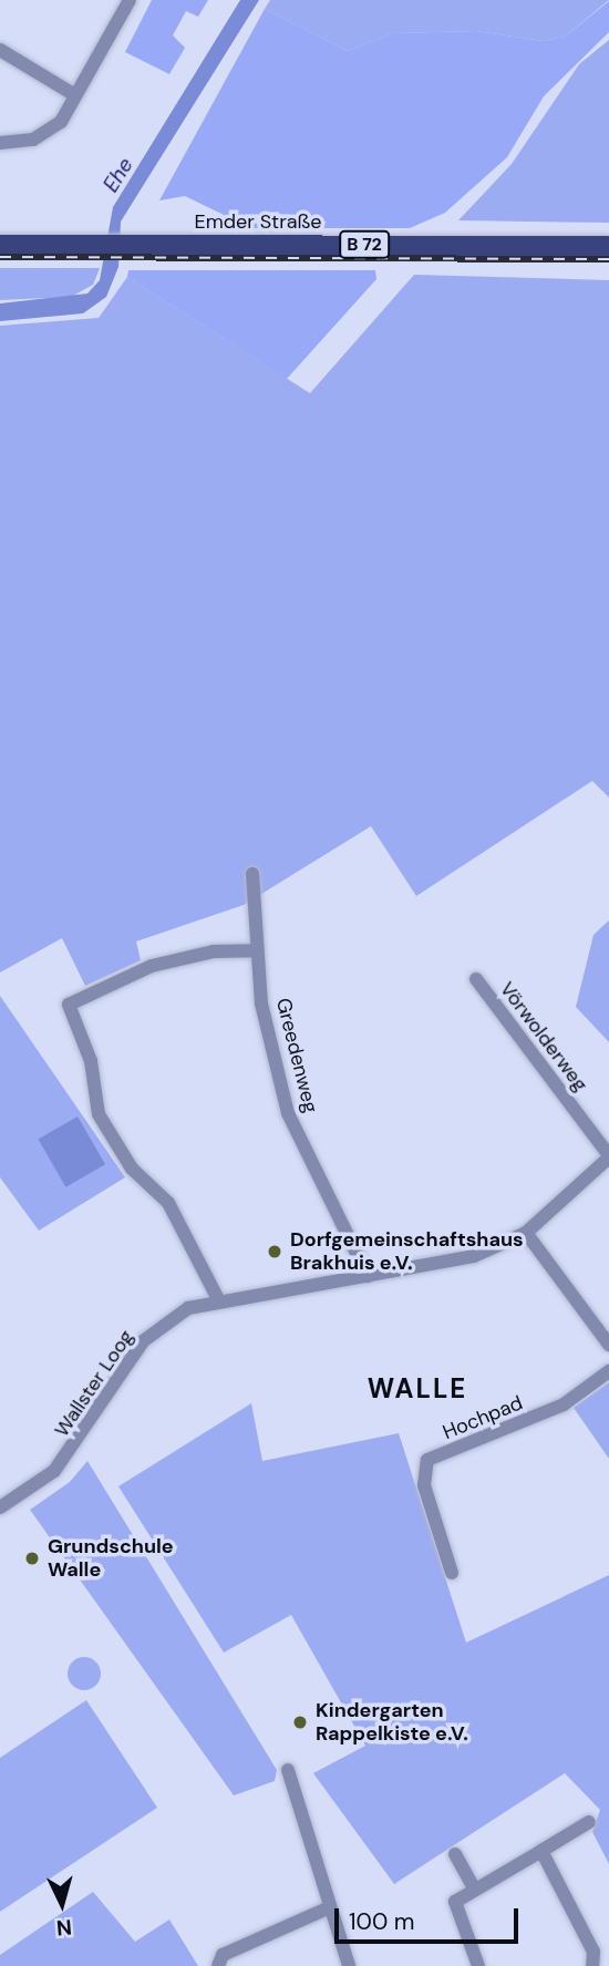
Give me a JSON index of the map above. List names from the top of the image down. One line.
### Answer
{"streets":{"main road":["Emder Straße","B 72"],"street":["Vörwolderweg","Greedenweg","Wallster Loog","Hochpad"]},"crossings":[["Vörwolderweg","Wallster Loog"],["Greedenweg","Wallster Loog"]],"districts":["WALLE"],"water":["Ehe"],"places":["Dorfgemeinschaftshaus Brakhuis e.V.","Grundschule Walle","Kindergarten Rappelkiste e.V."],"scale_bar":"100 m","north":"bottom"}
